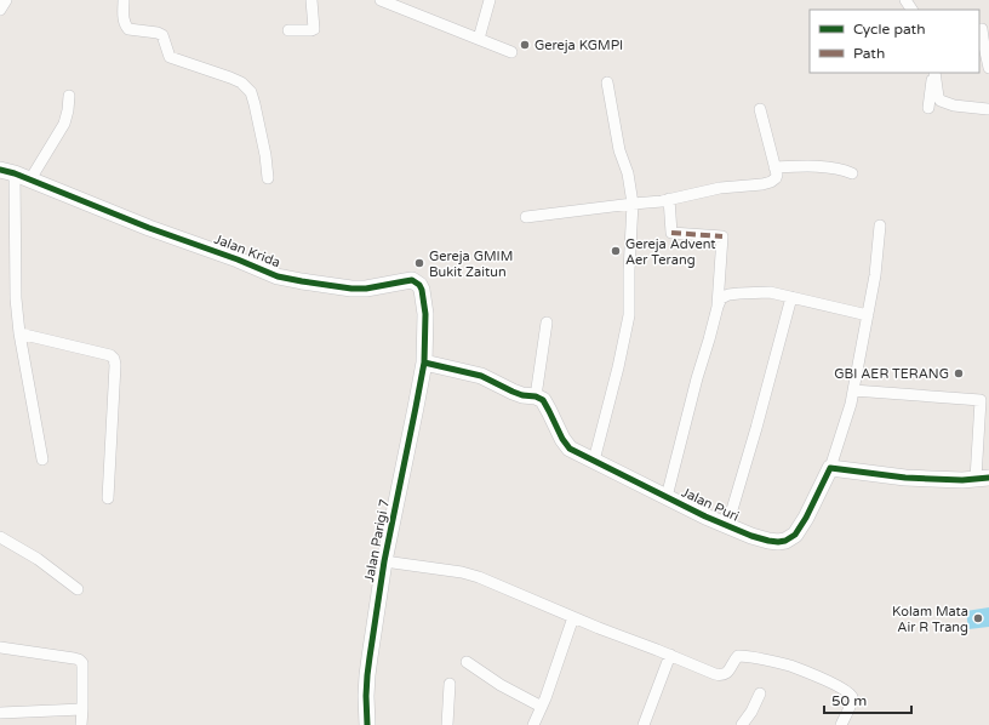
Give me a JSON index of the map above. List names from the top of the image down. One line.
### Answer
{"streets":{"street":["Jalan Krida","Jalan Puri","Jalan Parigi 7"]},"crossings":[["Jalan Krida","Jalan Parigi 7"]],"places":["Gereja KGMPI","Gereja Advent Aer Terang","Gereja GMIM Bukit Zaitun","GBI AER TERANG","Kolam Mata Air R Trang"],"legend":["Cycle path","Path"],"scale_bar":"50 m"}
